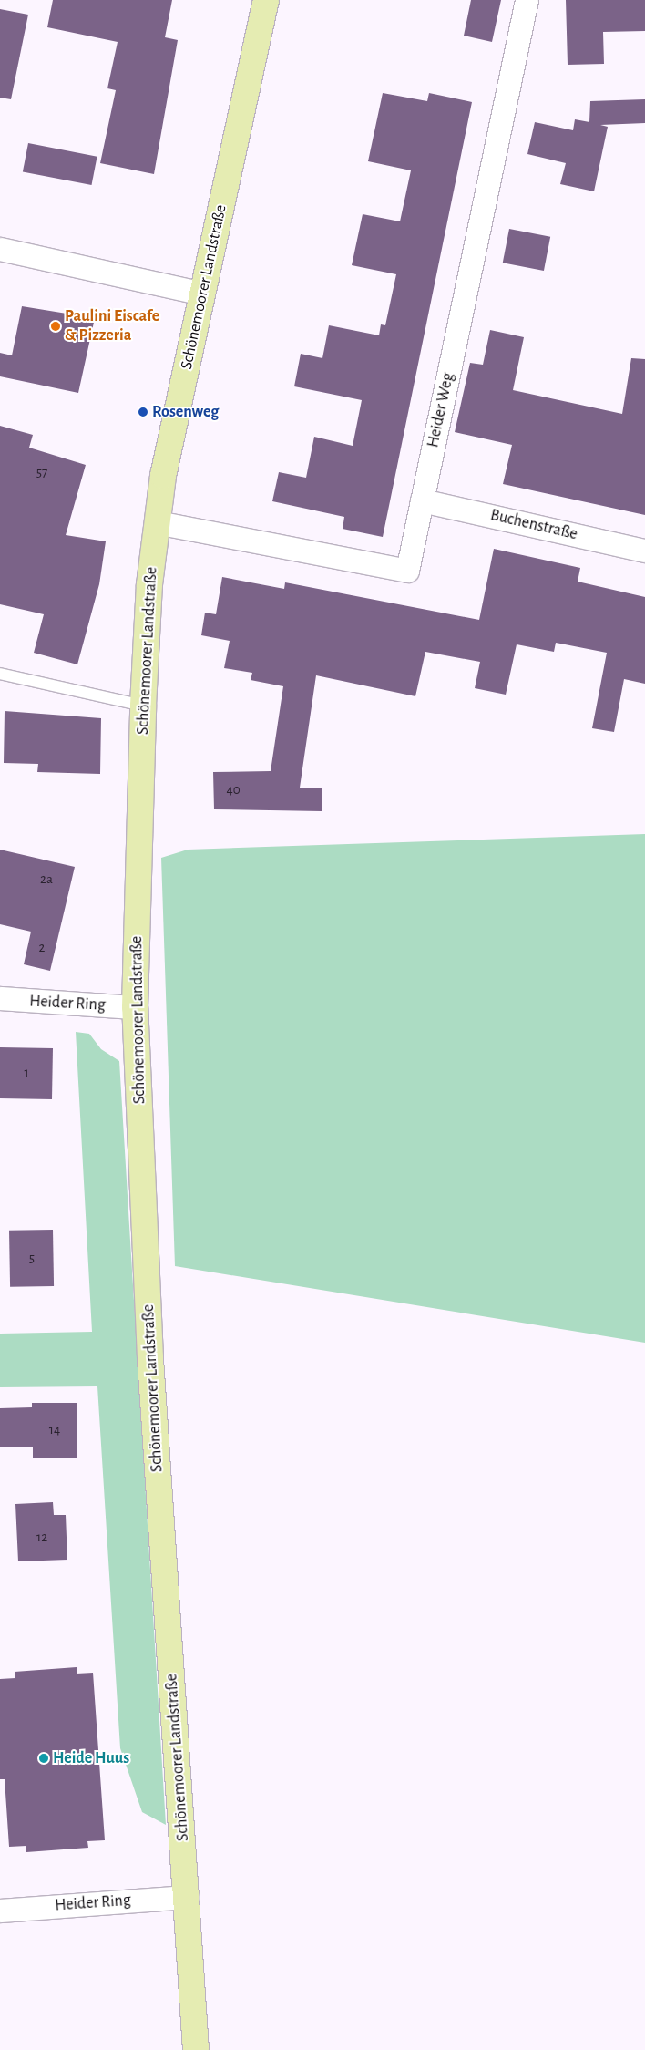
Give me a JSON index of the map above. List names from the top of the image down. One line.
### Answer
{"streets":{"street":["Schönemoorer Landstraße","Heider Weg","Buchenstraße","Heider Ring"]},"crossings":[["Schönemoorer Landstraße","Heider Weg"],["Schönemoorer Landstraße","Heider Ring"],["Heider Weg","Buchenstraße"]],"places":["Paulini Eiscafe & Pizzeria","Rosenweg","Heide Huus"],"house_numbers":["57","40","2a","2","1","5","14","12"]}
